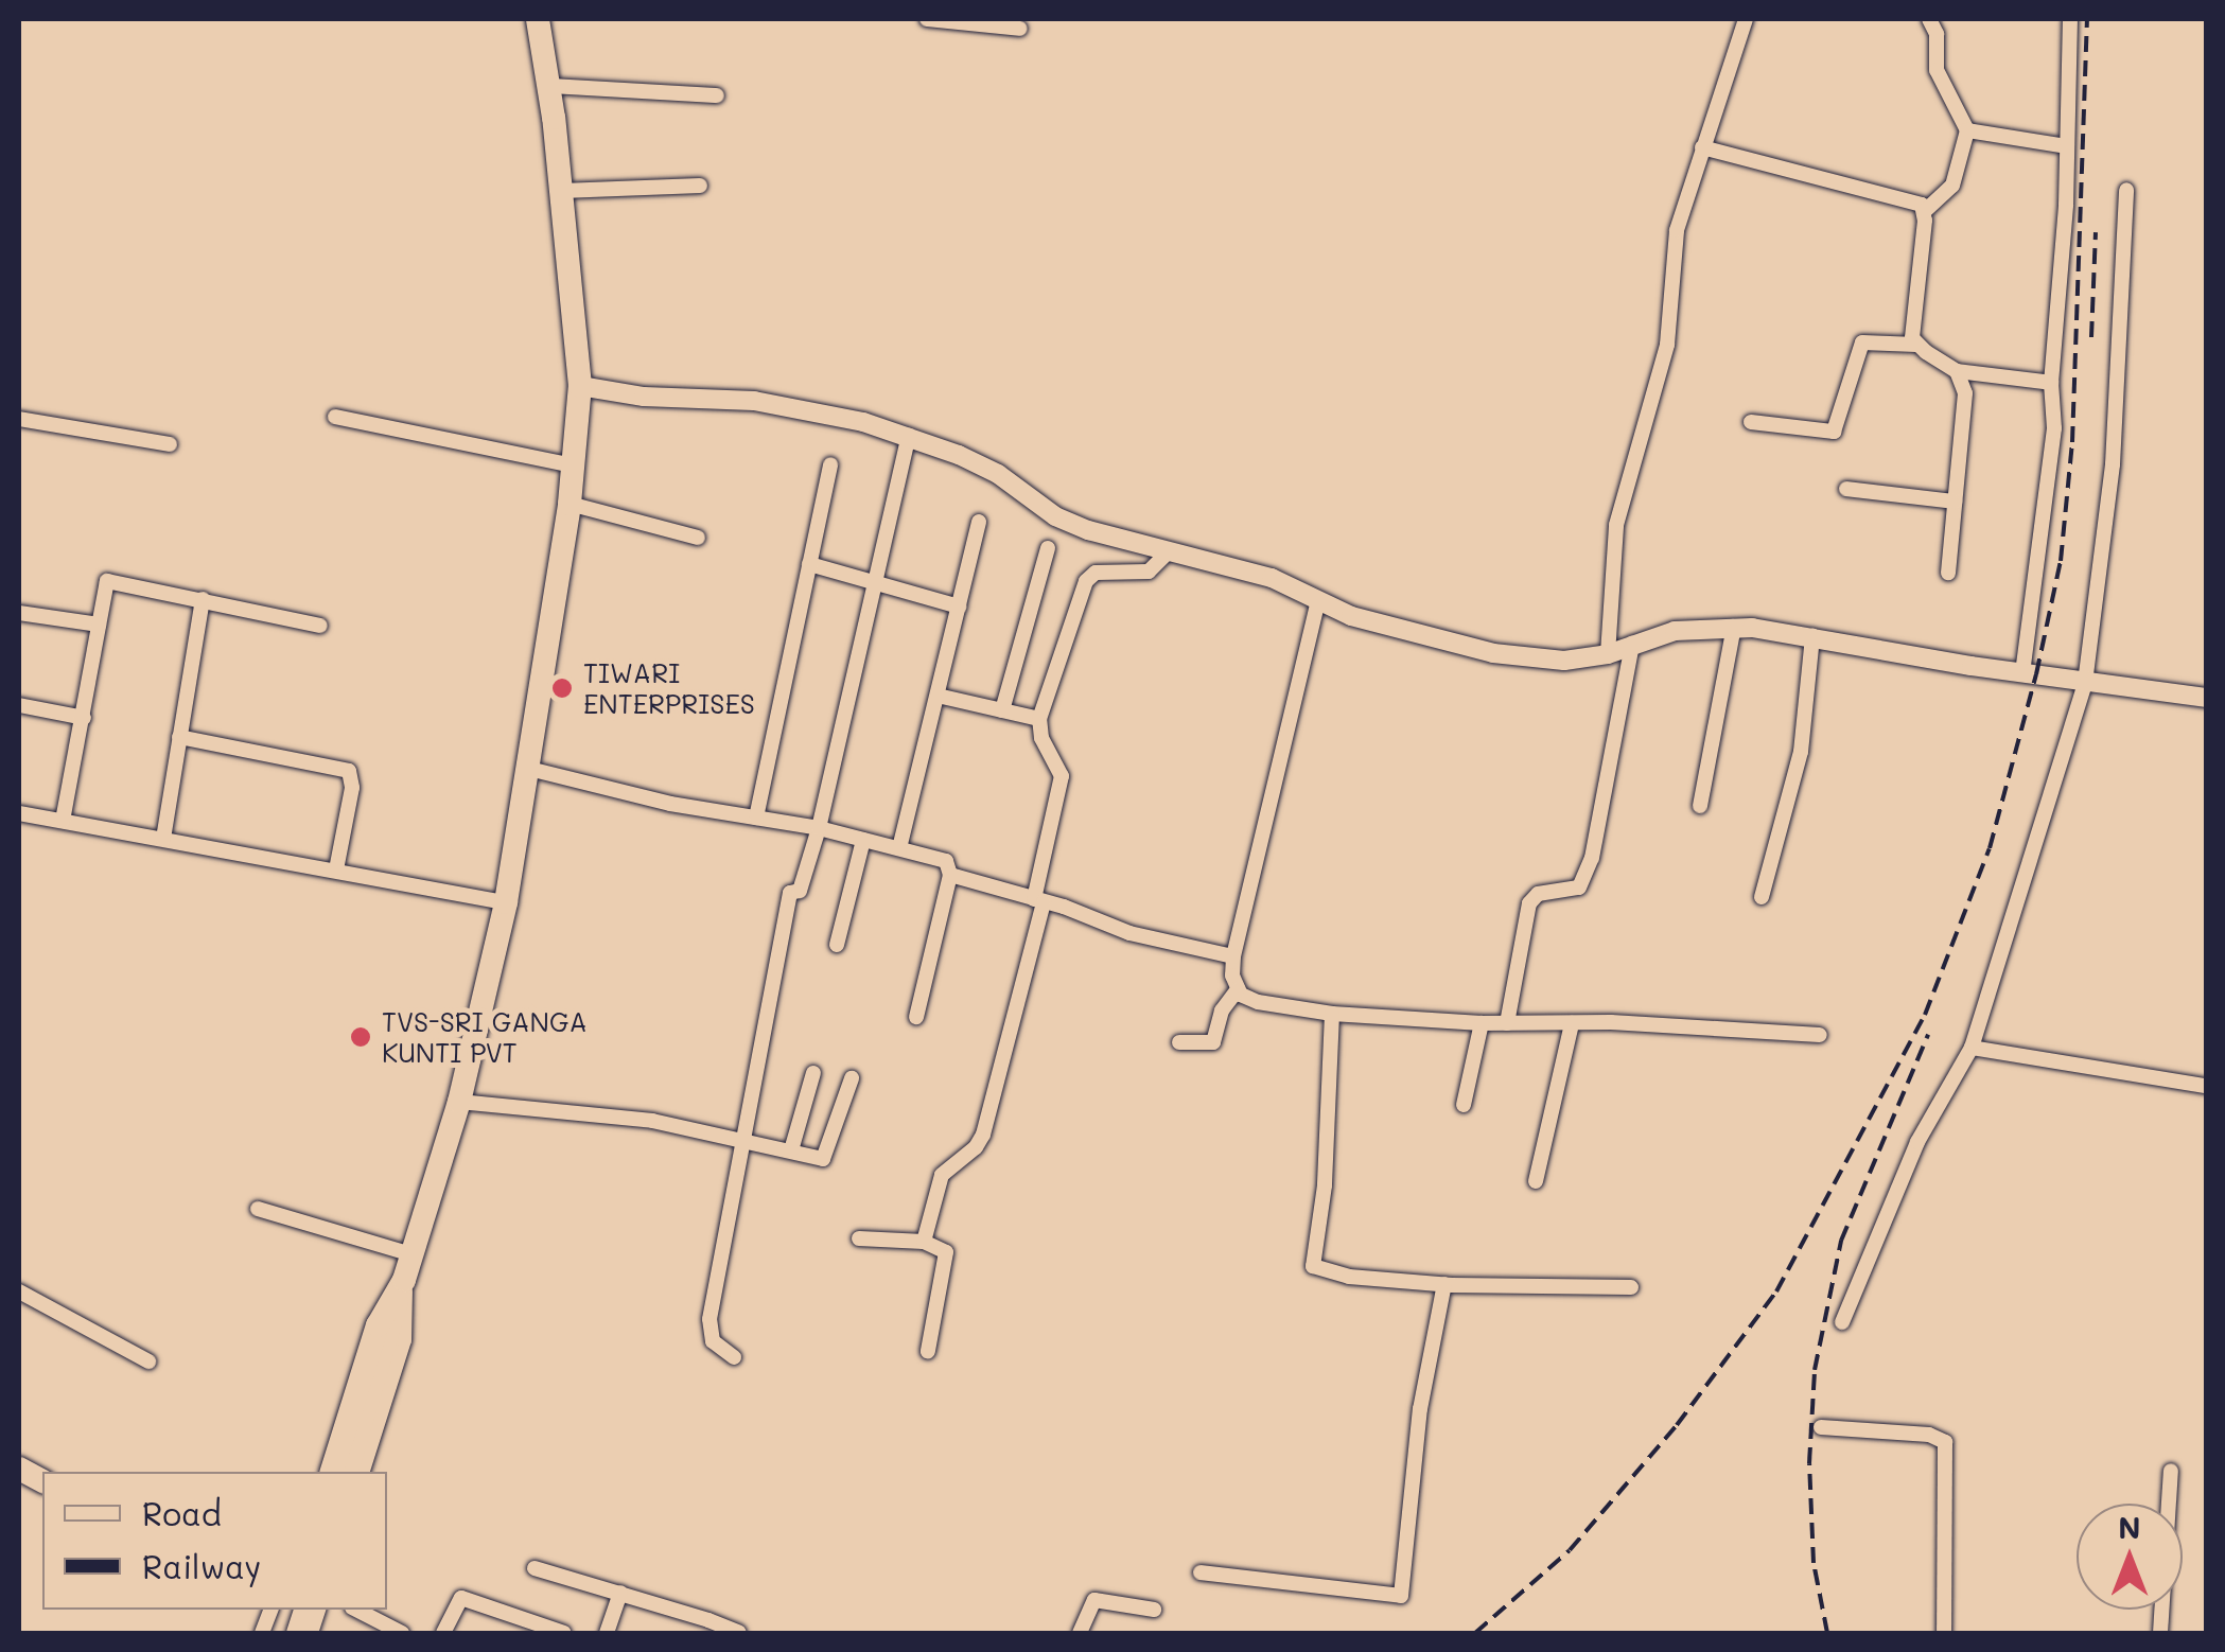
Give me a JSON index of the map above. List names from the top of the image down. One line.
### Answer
{"places":["TIWARI ENTERPRISES","TVS-SRI GANGA KUNTI PVT"],"legend":["Road","Railway"],"north":"top"}
